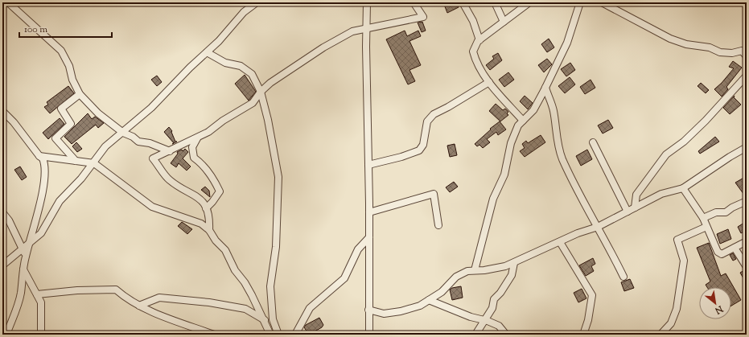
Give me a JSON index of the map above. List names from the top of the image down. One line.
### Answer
{"scale_bar":"100 m","north":"bottom right"}
